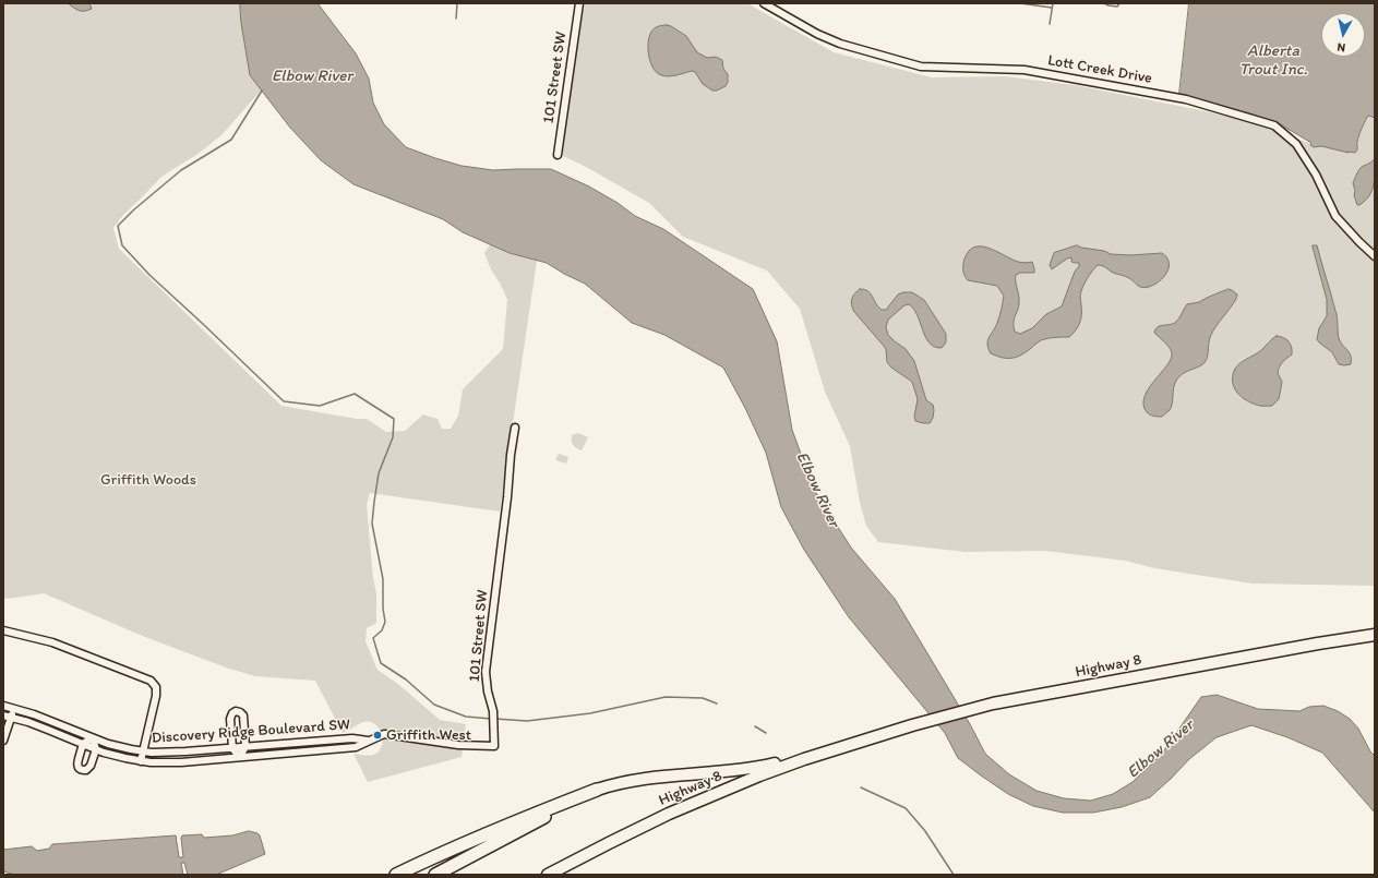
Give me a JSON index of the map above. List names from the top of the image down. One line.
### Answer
{"streets":{"main road":["Highway 8"],"street":["Lott Creek Drive","101 Street SW","Discovery Ridge Boulevard SW"]},"crossings":[["101 Street SW","Discovery Ridge Boulevard SW"]],"water":["Alberta Trout Inc.","Elbow River"],"parks":["Griffith Woods"],"places":["Griffith West"],"north":"bottom"}
